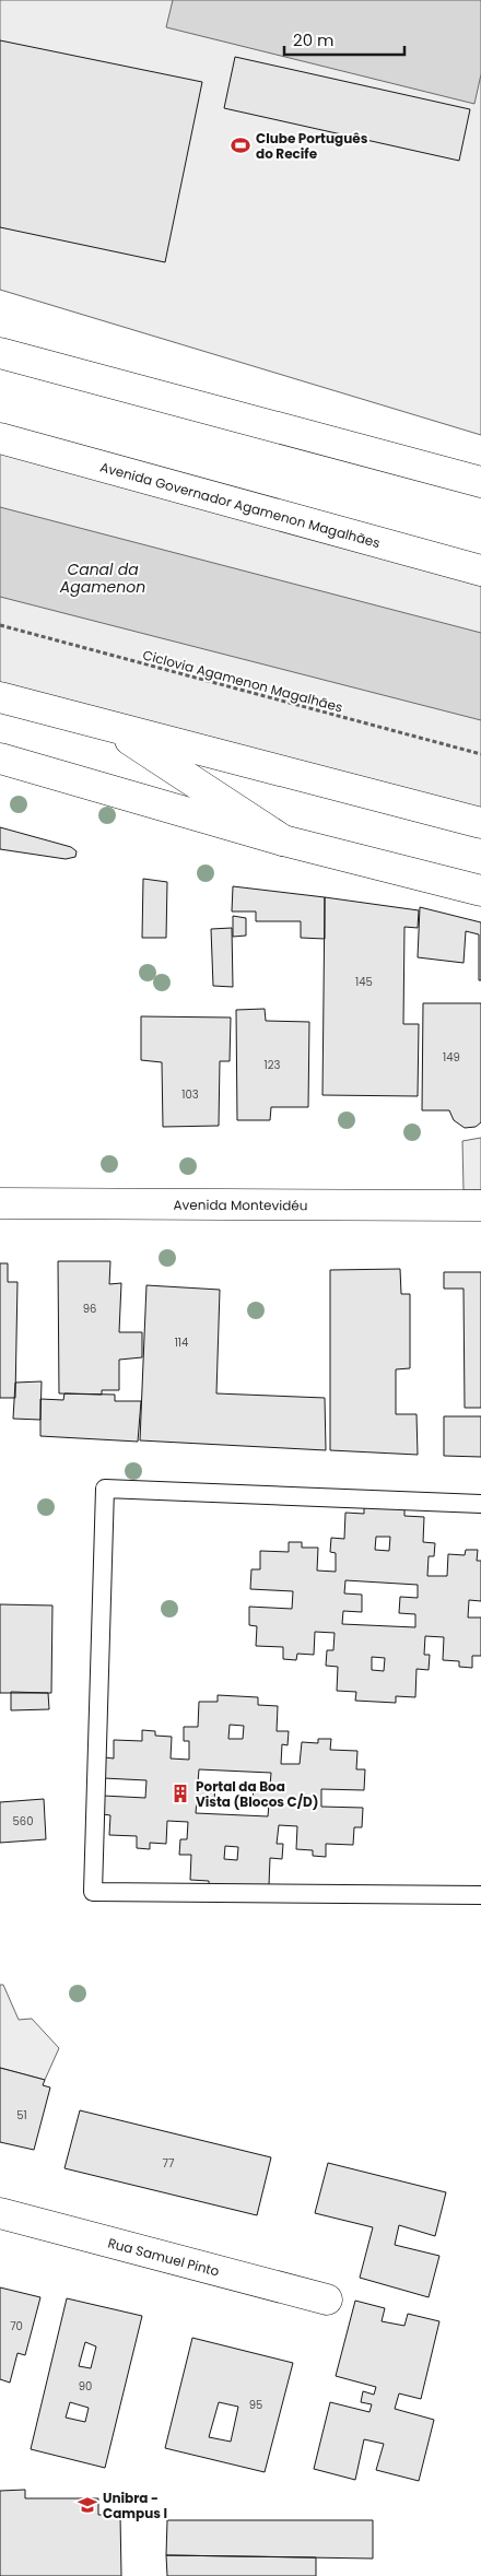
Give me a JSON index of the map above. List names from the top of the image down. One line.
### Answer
{"streets":{"main road":["Avenida Governador Agamenon Magalhães","Avenida Montevidéu","Rua Samuel Pinto"],"path":["Ciclovia Agamenon Magalhães"]},"water":["Canal da Agamenon"],"places":{"sports":["Clube Português do Recife"],"building":["Portal da Boa Vista (Blocos C/D)"],"school or university":["Unibra - Campus I"]},"house_numbers":["145","149","123","103","96","114","560","51","77","70","90","95"],"scale_bar":"20 m"}
